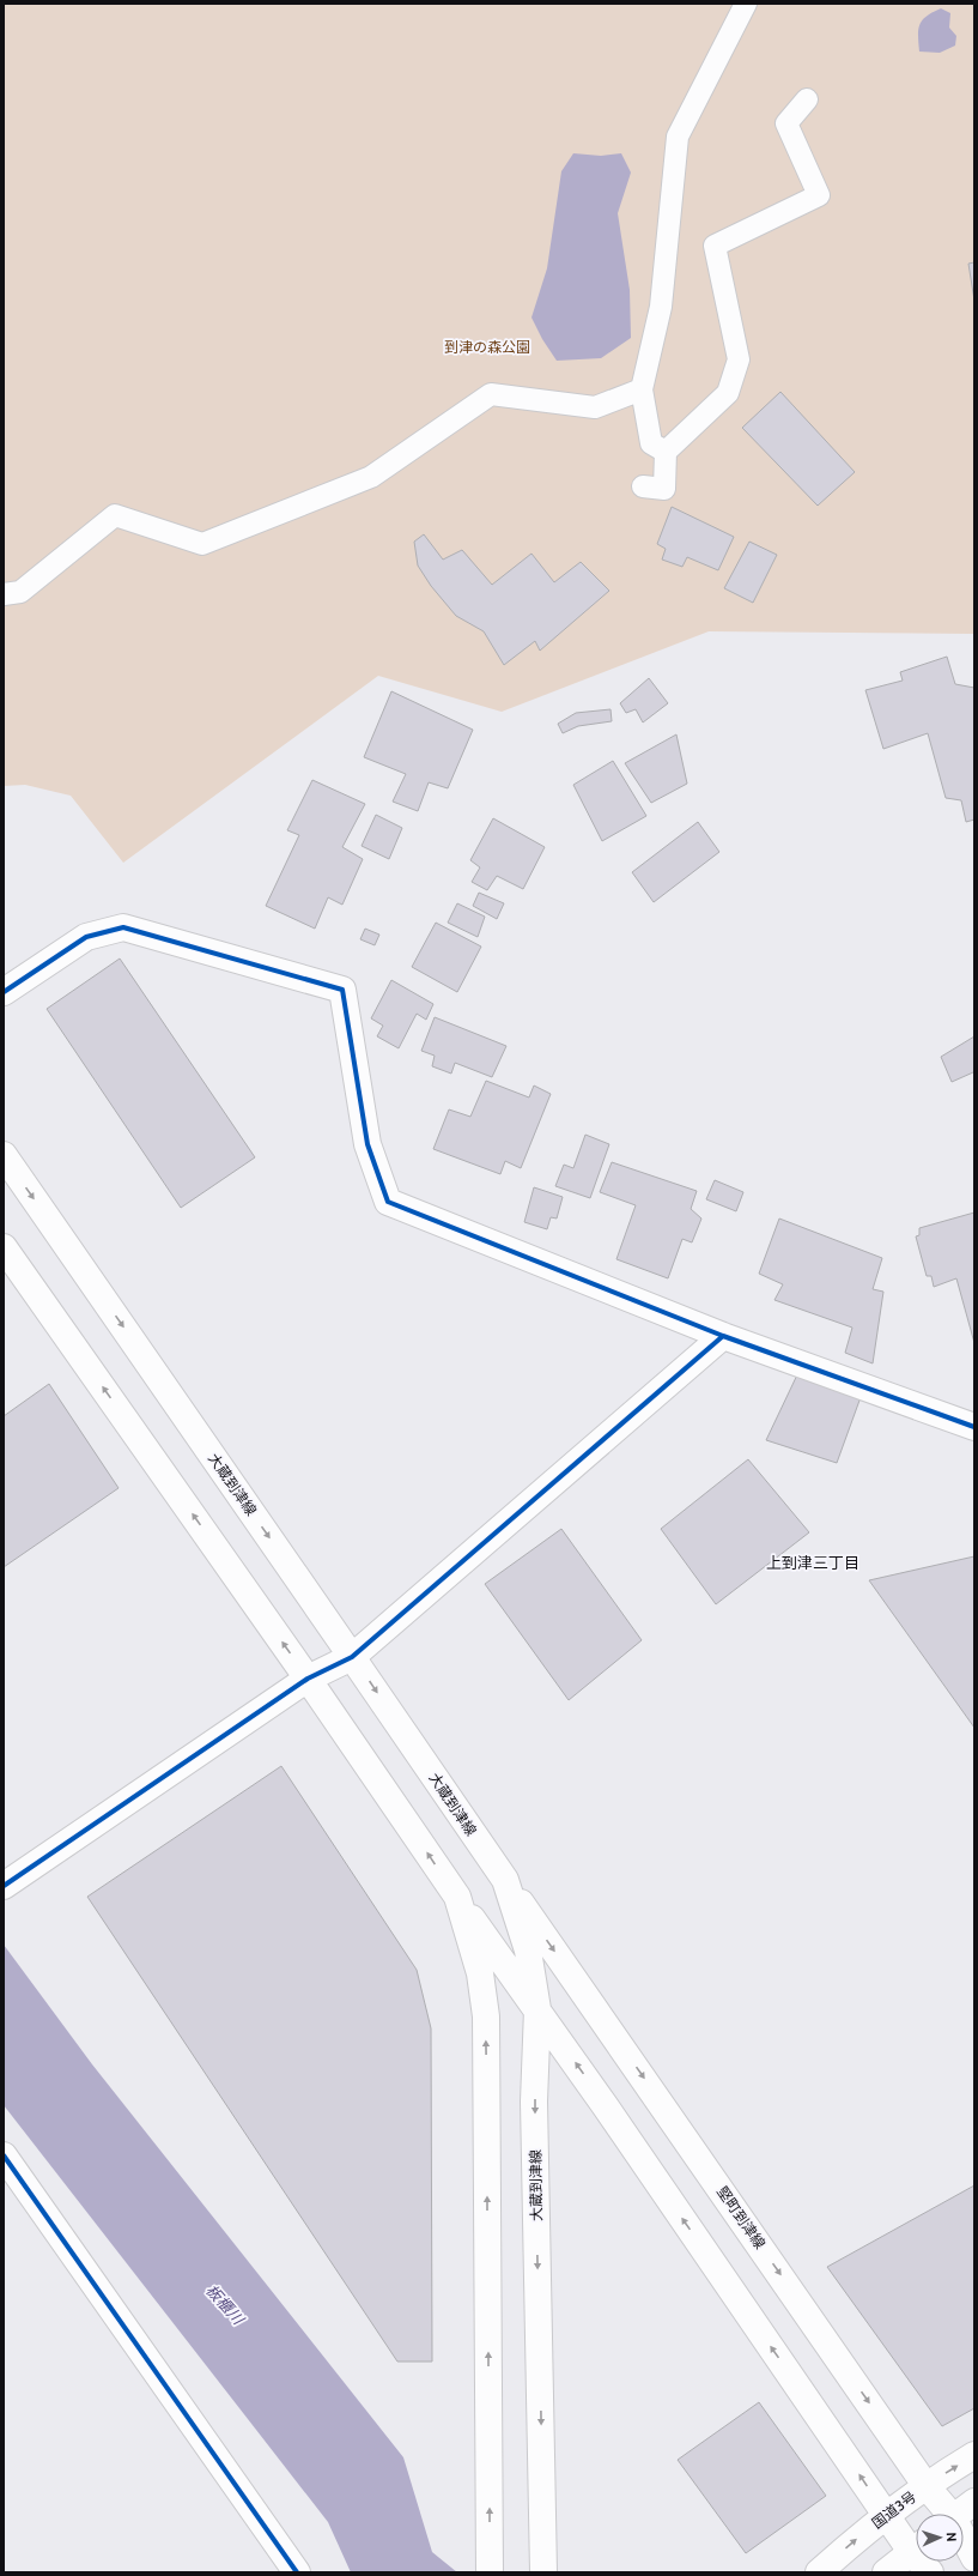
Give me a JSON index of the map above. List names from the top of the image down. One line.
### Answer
{"streets":{"main road":["大蔵到津線","堅町到津線","国道3号"]},"crossings":[["大蔵到津線","堅町到津線"],["堅町到津線","国道3号"]],"districts":["上到津三丁目"],"water":["板櫃川"],"parks":["到津の森公園"],"north":"right"}
